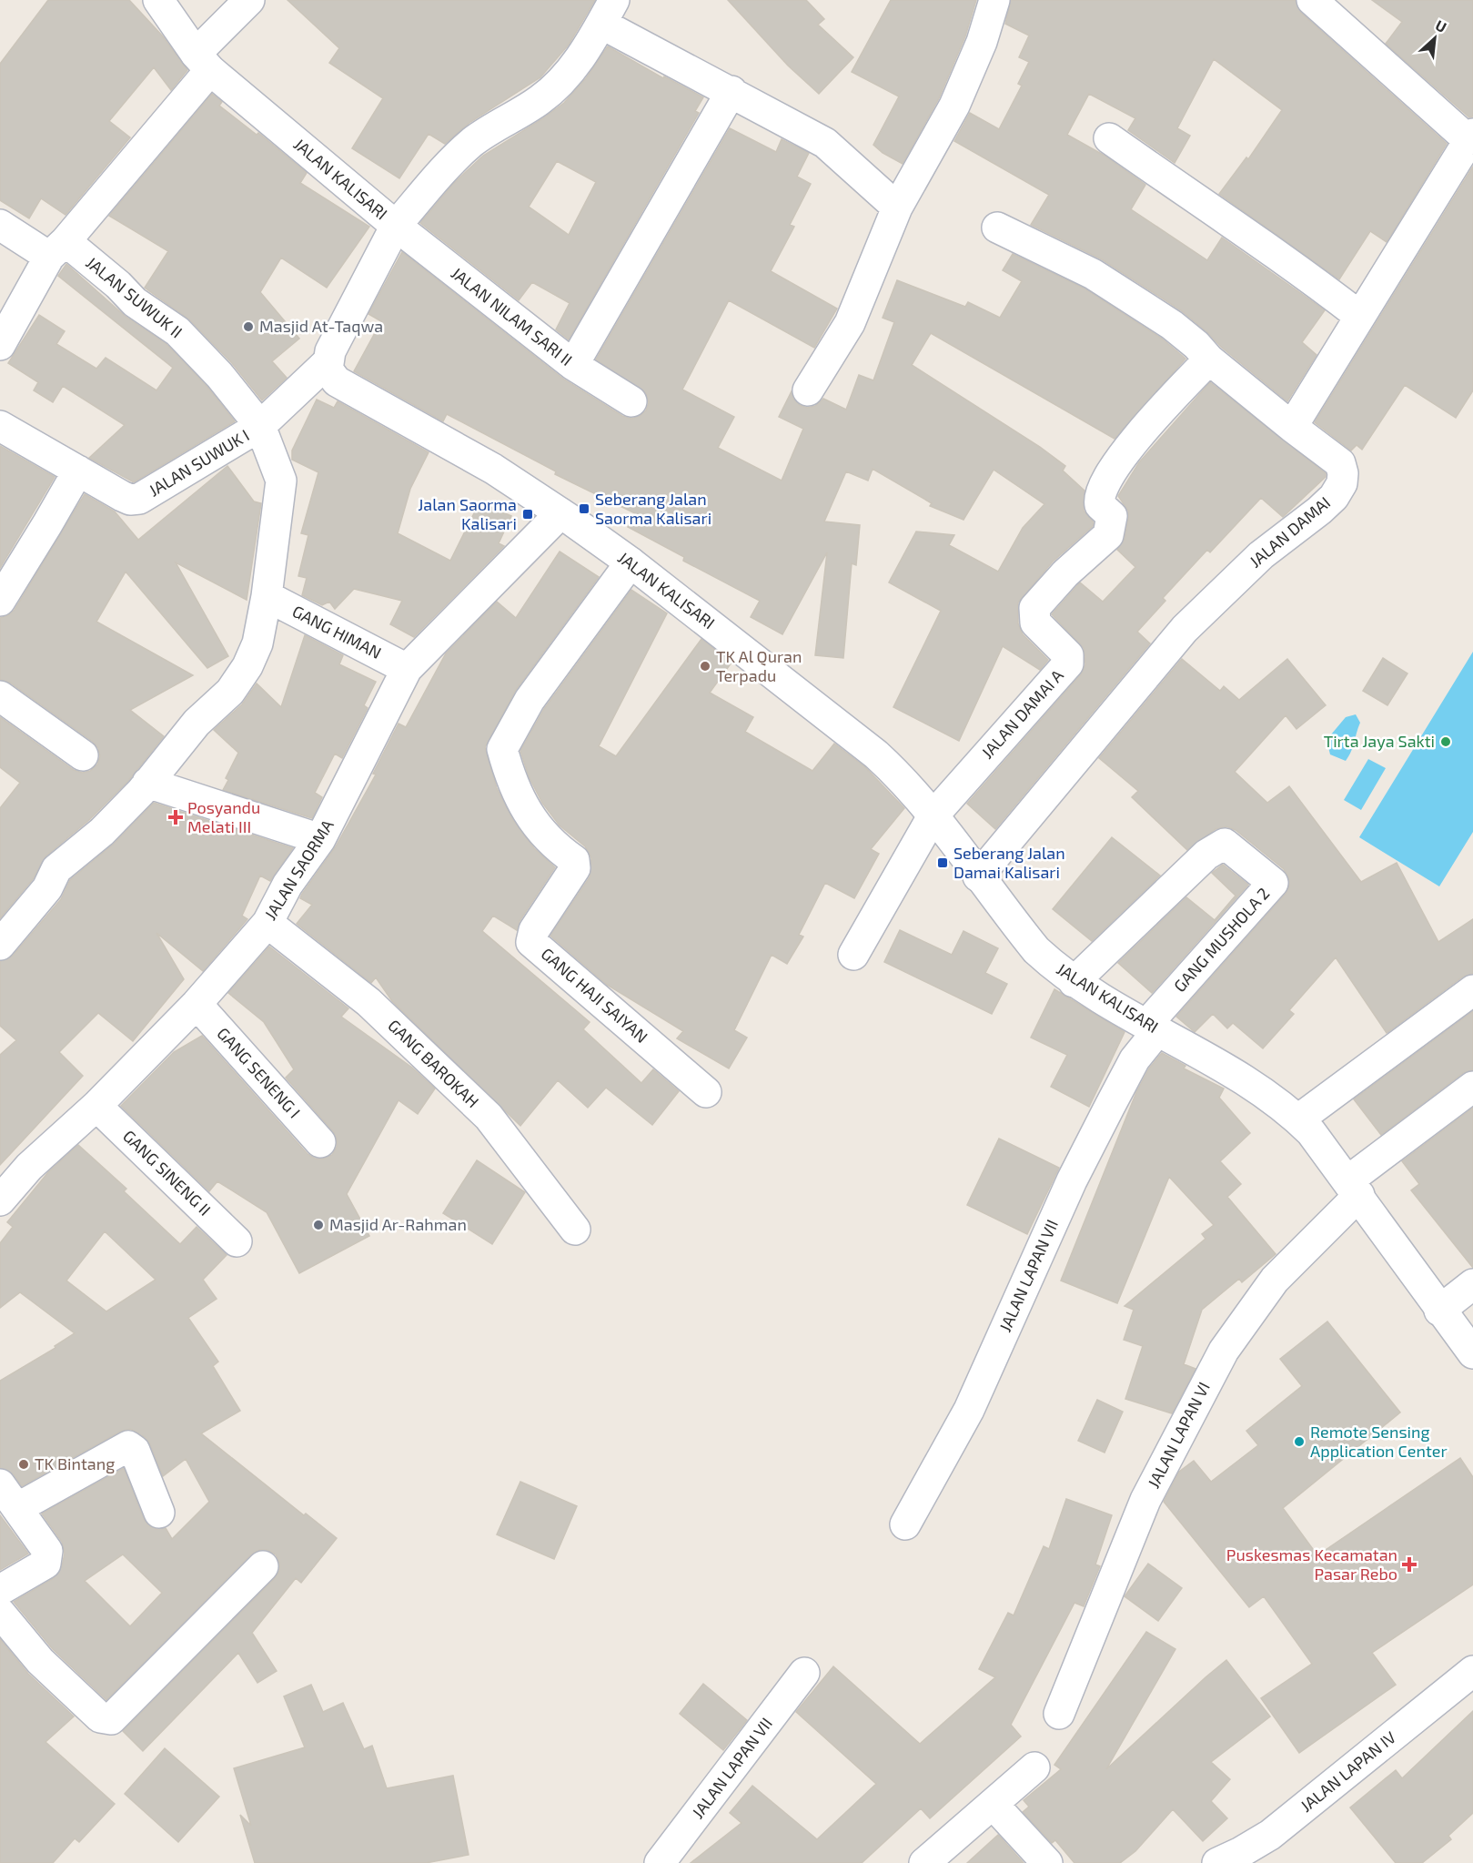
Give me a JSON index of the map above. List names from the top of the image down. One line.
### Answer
{"streets":{"street":["JALAN KALISARI","JALAN SUWUK II","JALAN NILAM SARI II","JALAN SUWUK I","JALAN DAMAI","GANG HIMAN","JALAN DAMAI A","JALAN SAORMA","GANG MUSHOLA 2","GANG HAJI SAIYAN","GANG BAROKAH","GANG SENENG I","GANG SINENG II","JALAN LAPAN VII","JALAN LAPAN VI","JALAN LAPAN IV"]},"crossings":[["JALAN KALISARI","JALAN NILAM SARI II"],["JALAN KALISARI","JALAN SUWUK I"],["JALAN KALISARI","JALAN DAMAI"],["JALAN KALISARI","JALAN DAMAI A"],["JALAN KALISARI","JALAN SAORMA"],["JALAN KALISARI","GANG MUSHOLA 2"],["JALAN KALISARI","GANG HAJI SAIYAN"],["JALAN KALISARI","JALAN LAPAN VII"],["JALAN KALISARI","JALAN LAPAN VI"],["JALAN SUWUK II","JALAN SUWUK I"],["JALAN SUWUK II","GANG HIMAN"],["GANG HIMAN","JALAN SAORMA"],["JALAN SAORMA","GANG BAROKAH"],["JALAN SAORMA","GANG SENENG I"],["JALAN SAORMA","GANG SINENG II"],["GANG MUSHOLA 2","JALAN LAPAN VII"]],"places":{"other":["Masjid At-Taqwa","TK Al Quran Terpadu","Tirta Jaya Sakti","Masjid Ar-Rahman","Remote Sensing Application Center","TK Bintang"],"transit":["Seberang Jalan Saorma Kalisari","Jalan Saorma Kalisari","Seberang Jalan Damai Kalisari"],"health":["Posyandu Melati III","Puskesmas Kecamatan Pasar Rebo"]},"north":"top right"}
